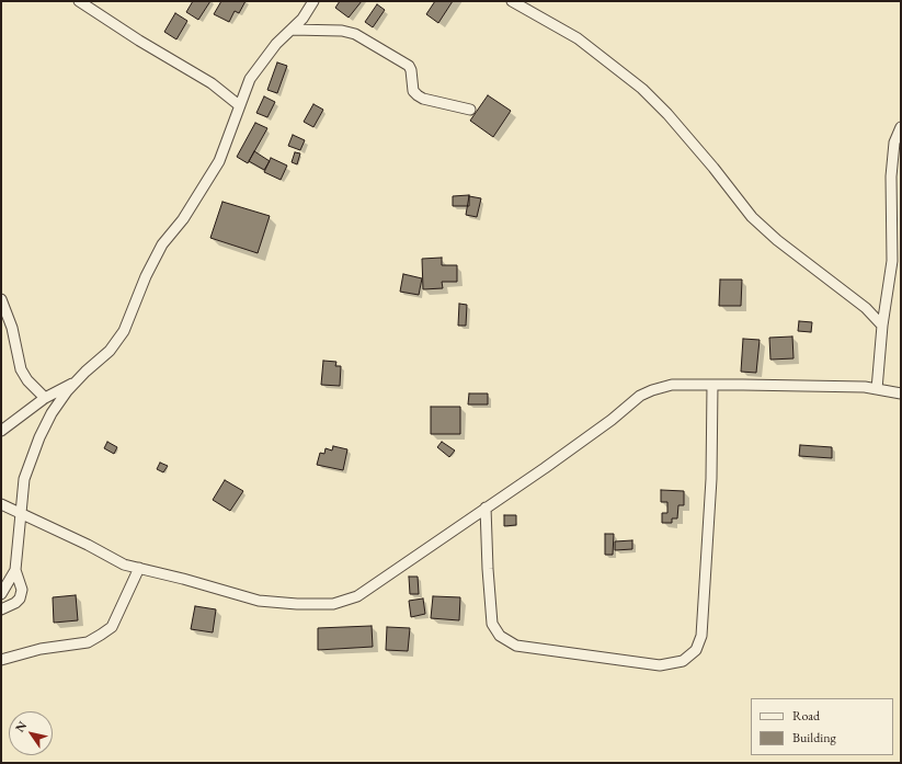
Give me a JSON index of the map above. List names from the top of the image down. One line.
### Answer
{"legend":["Road","Building"],"north":"top left"}
